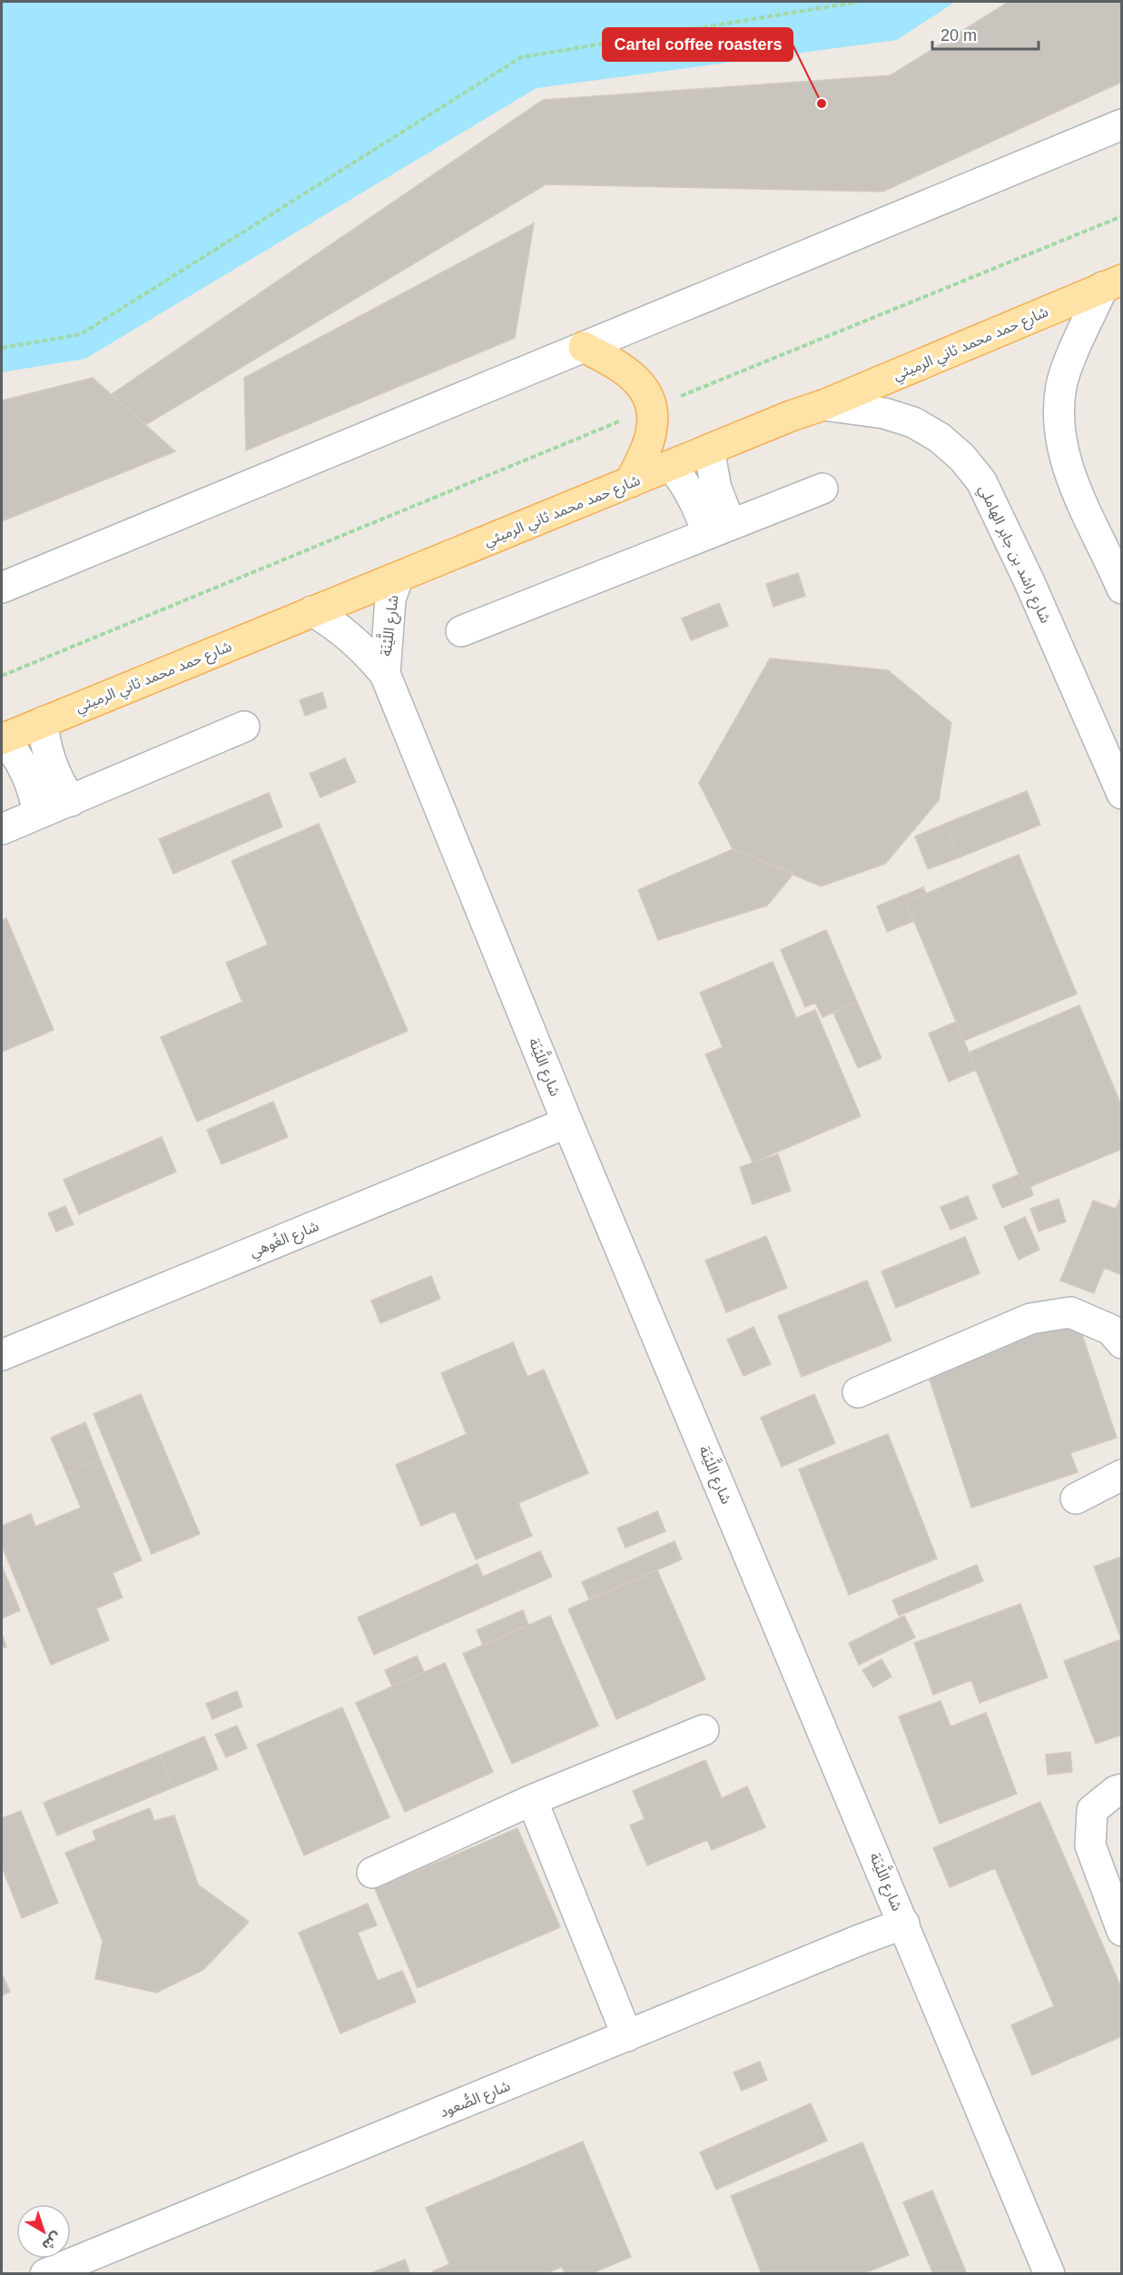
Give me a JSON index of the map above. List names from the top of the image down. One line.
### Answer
{"streets":{"main road":["شارع حمد محمد ثاني الرميثي"],"street":["شارع راشد بن جابر الهاملي","شارع اللَّيْنَة","شارع الغُوهي","شارع الصُّعود"]},"crossings":[["شارع حمد محمد ثاني الرميثي","شارع راشد بن جابر الهاملي"],["شارع حمد محمد ثاني الرميثي","شارع اللَّيْنَة"],["شارع اللَّيْنَة","شارع الغُوهي"],["شارع اللَّيْنَة","شارع الصُّعود"]],"places":["Cartel coffee roasters"],"scale_bar":"20 m","north":"bottom right"}
